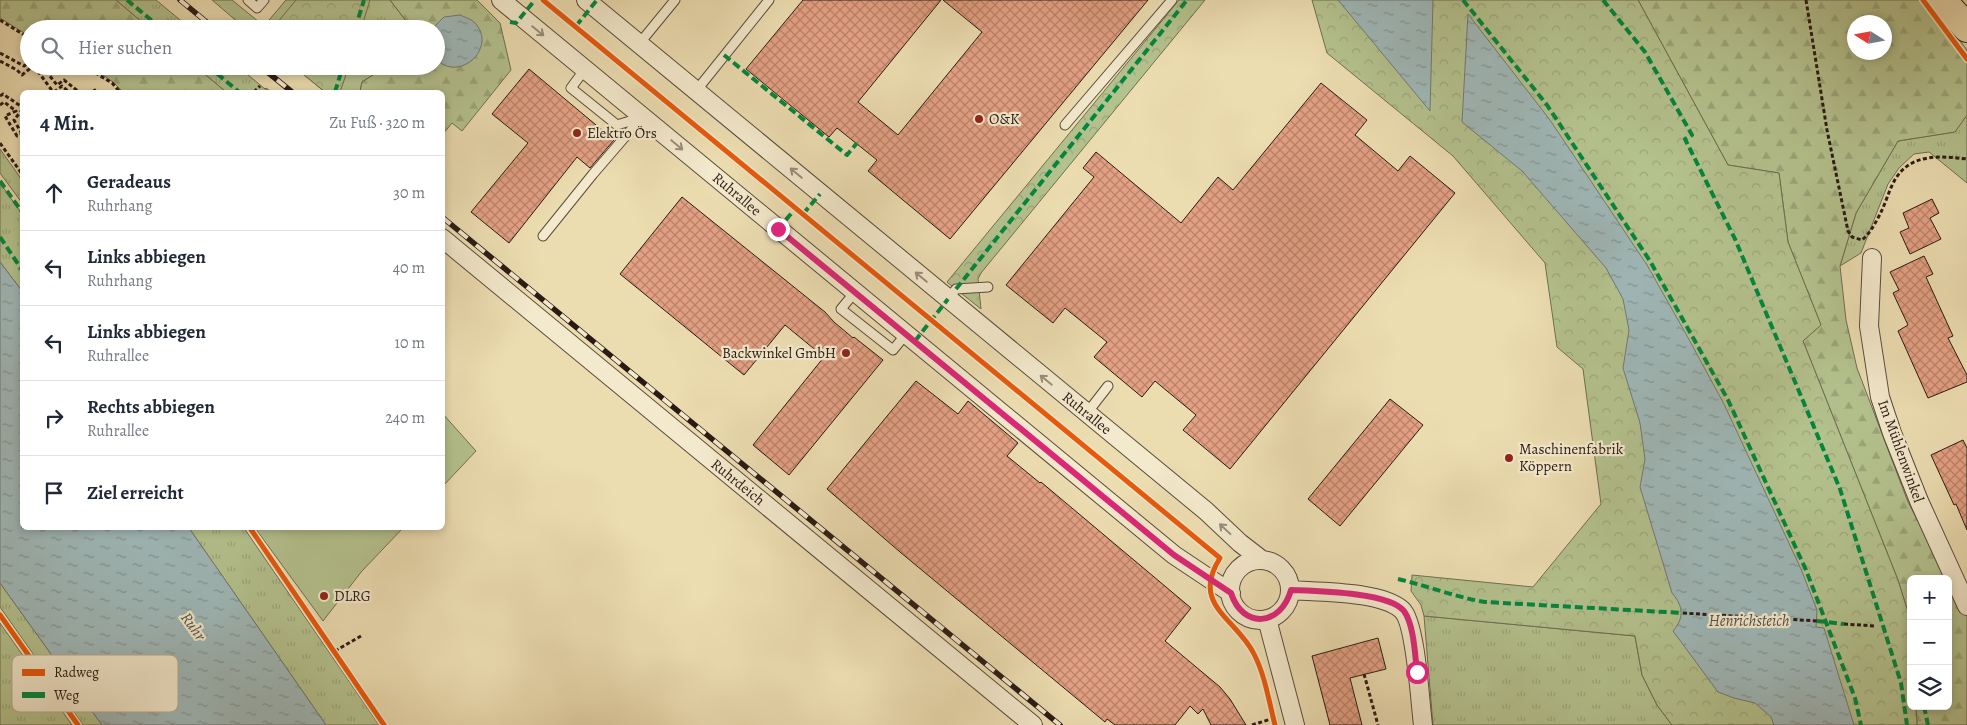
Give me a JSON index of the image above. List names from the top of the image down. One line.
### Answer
{"streets":{"street":["Ruhrallee","Im Mühlenwinkel","Ruhrdeich"]},"water":["Henrichsteich","Ruhr"],"places":["O&K","Elektro Örs","Backwinkel GmbH","Maschinenfabrik Köppern","DLRG"],"legend":["Radweg","Weg"],"north":"left","page":{"search":"Hier suchen","heading":["4 Min.","Zu Fuß · 320 m"],"list":[["Geradeaus","Ruhrhang","30 m"],["Links abbiegen","Ruhrhang","40 m"],["Links abbiegen","Ruhrallee","10 m"],["Rechts abbiegen","Ruhrallee","240 m"],"Ziel erreicht"],"map_buttons":["+","−"]}}
